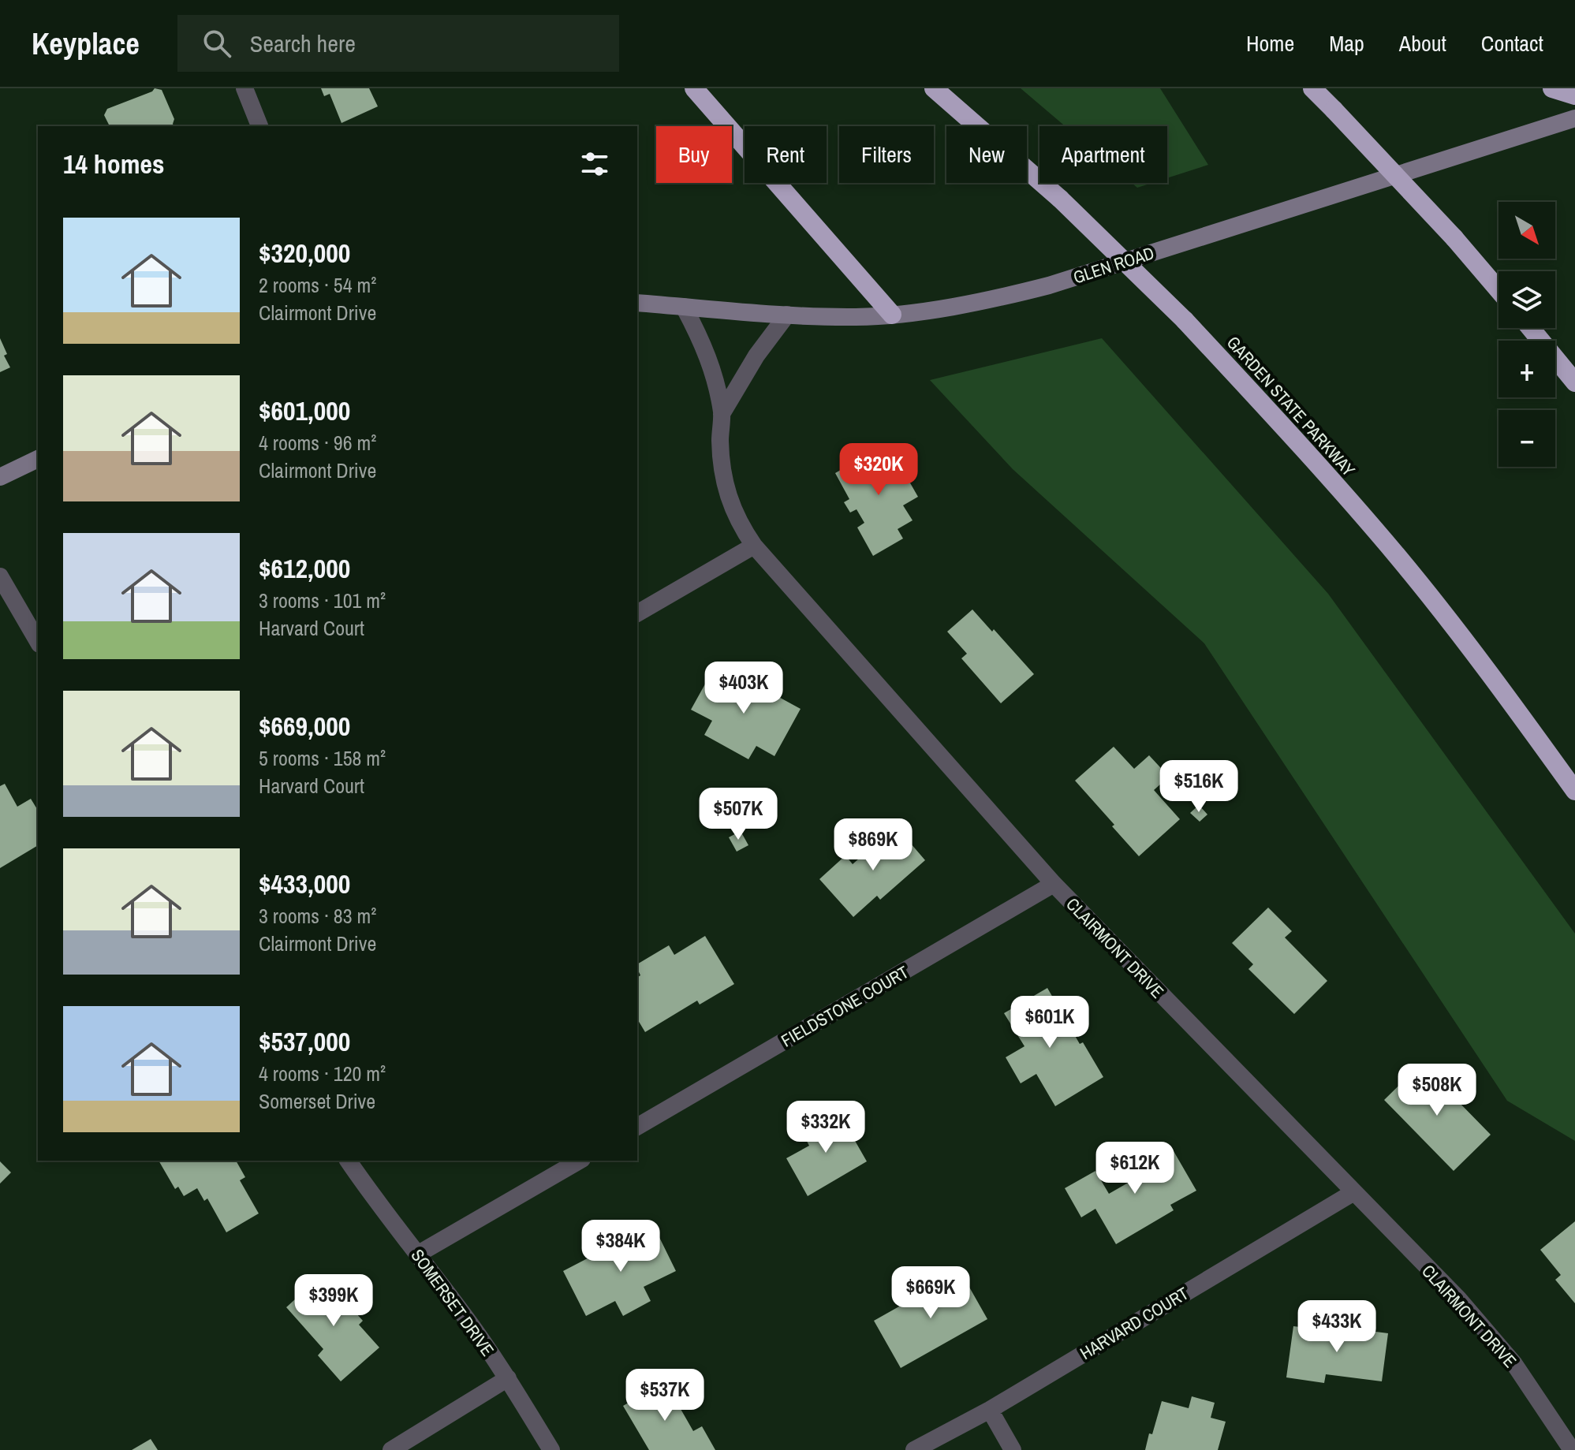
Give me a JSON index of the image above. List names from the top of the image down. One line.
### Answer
{"streets":{"highway":["GARDEN STATE PARKWAY"],"main road":["GLEN ROAD"],"street":["CLAIRMONT DRIVE","FIELDSTONE COURT","SOMERSET DRIVE","HARVARD COURT"]},"crossings":[["GLEN ROAD","CLAIRMONT DRIVE"],["CLAIRMONT DRIVE","FIELDSTONE COURT"],["CLAIRMONT DRIVE","HARVARD COURT"]],"north":"bottom right","page":{"header":"Keyplace","search":"Search here","nav":["Home","Map","About","Contact"],"chip":["Buy","Rent","Filters","New","Apartment"],"heading":"14 homes","map_buttons":["+","−"],"list":[{"name":"$320,000","note":"2 rooms · 54 m² · Clairmont Drive"},{"name":"$601,000","note":"4 rooms · 96 m² · Clairmont Drive"},{"name":"$612,000","note":"3 rooms · 101 m² · Harvard Court"},{"name":"$669,000","note":"5 rooms · 158 m² · Harvard Court"},{"name":"$433,000","note":"3 rooms · 83 m² · Clairmont Drive"},{"name":"$537,000","note":"4 rooms · 120 m² · Somerset Drive"}],"price":["$320K","$403K","$516K","$507K","$869K","$601K","$508K","$332K","$612K","$384K","$669K","$399K","$433K","$537K"]}}
